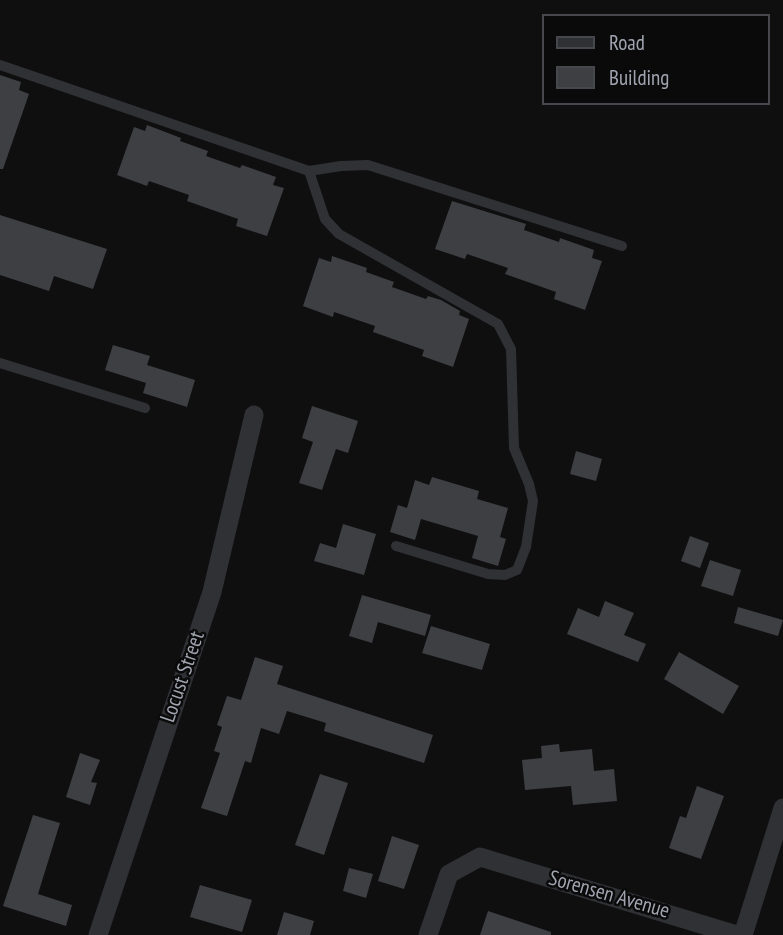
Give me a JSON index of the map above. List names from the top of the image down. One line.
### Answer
{"streets":{"street":["Locust Street","Sorensen Avenue"]},"legend":["Road","Building"]}
